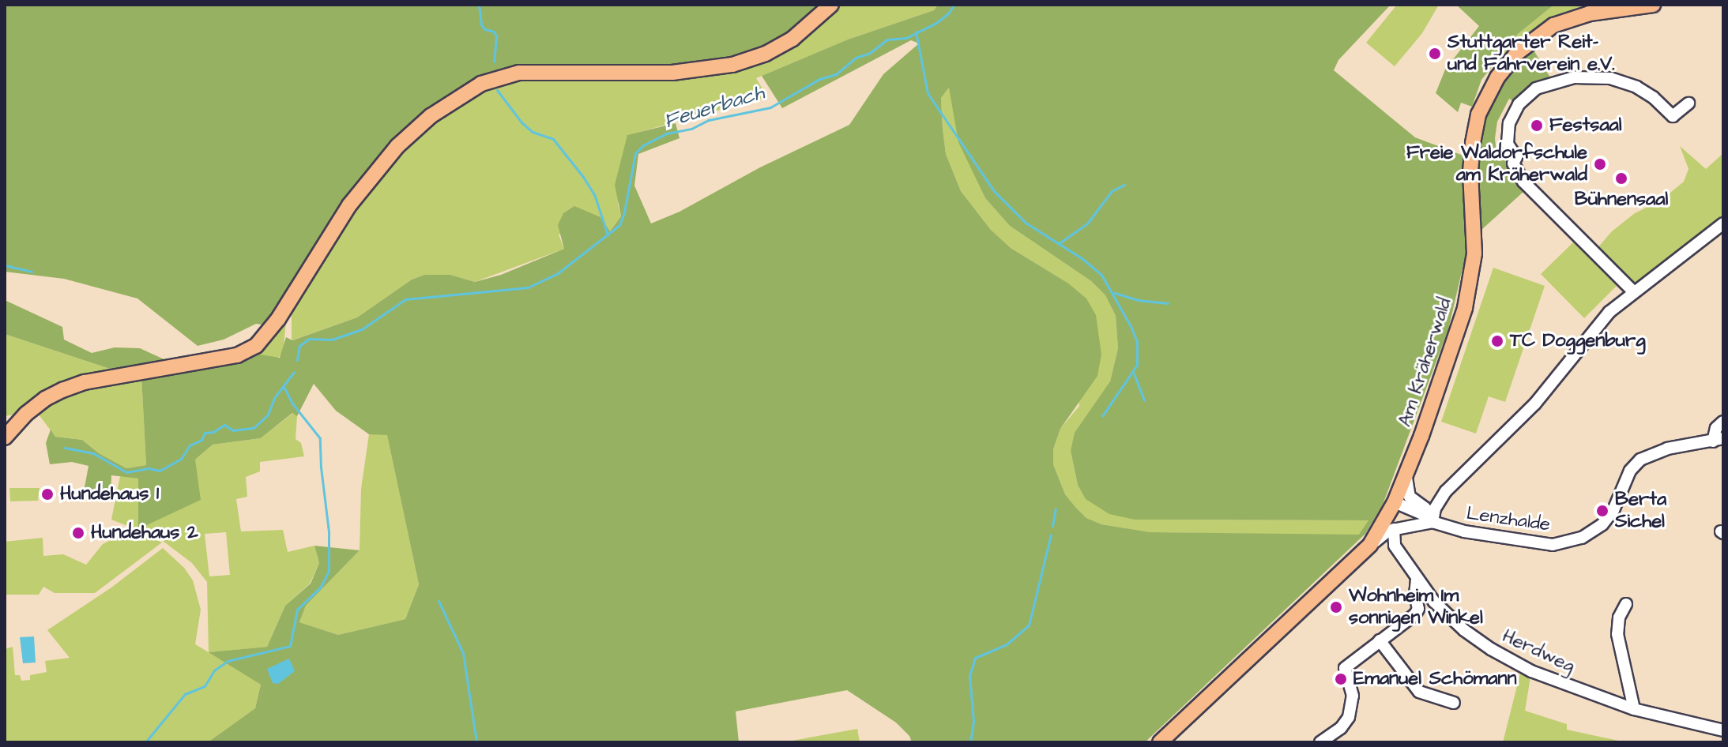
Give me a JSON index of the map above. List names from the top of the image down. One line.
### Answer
{"streets":{"main road":["Am Kräherwald"],"street":["Lenzhalde","Herdweg"]},"crossings":[["Am Kräherwald","Lenzhalde"],["Am Kräherwald","Herdweg"],["Lenzhalde","Herdweg"]],"water":["Feuerbach"],"places":["Stuttgarter Reit- und Fahrverein e.V.","Festsaal","Freie Waldorfschule am Kräherwald","Bühnensaal","TC Doggenburg","Hundehaus 1","Berta Sichel","Hundehaus 2","Wohnheim Im sonnigen Winkel","Emanuel Schömann"]}
